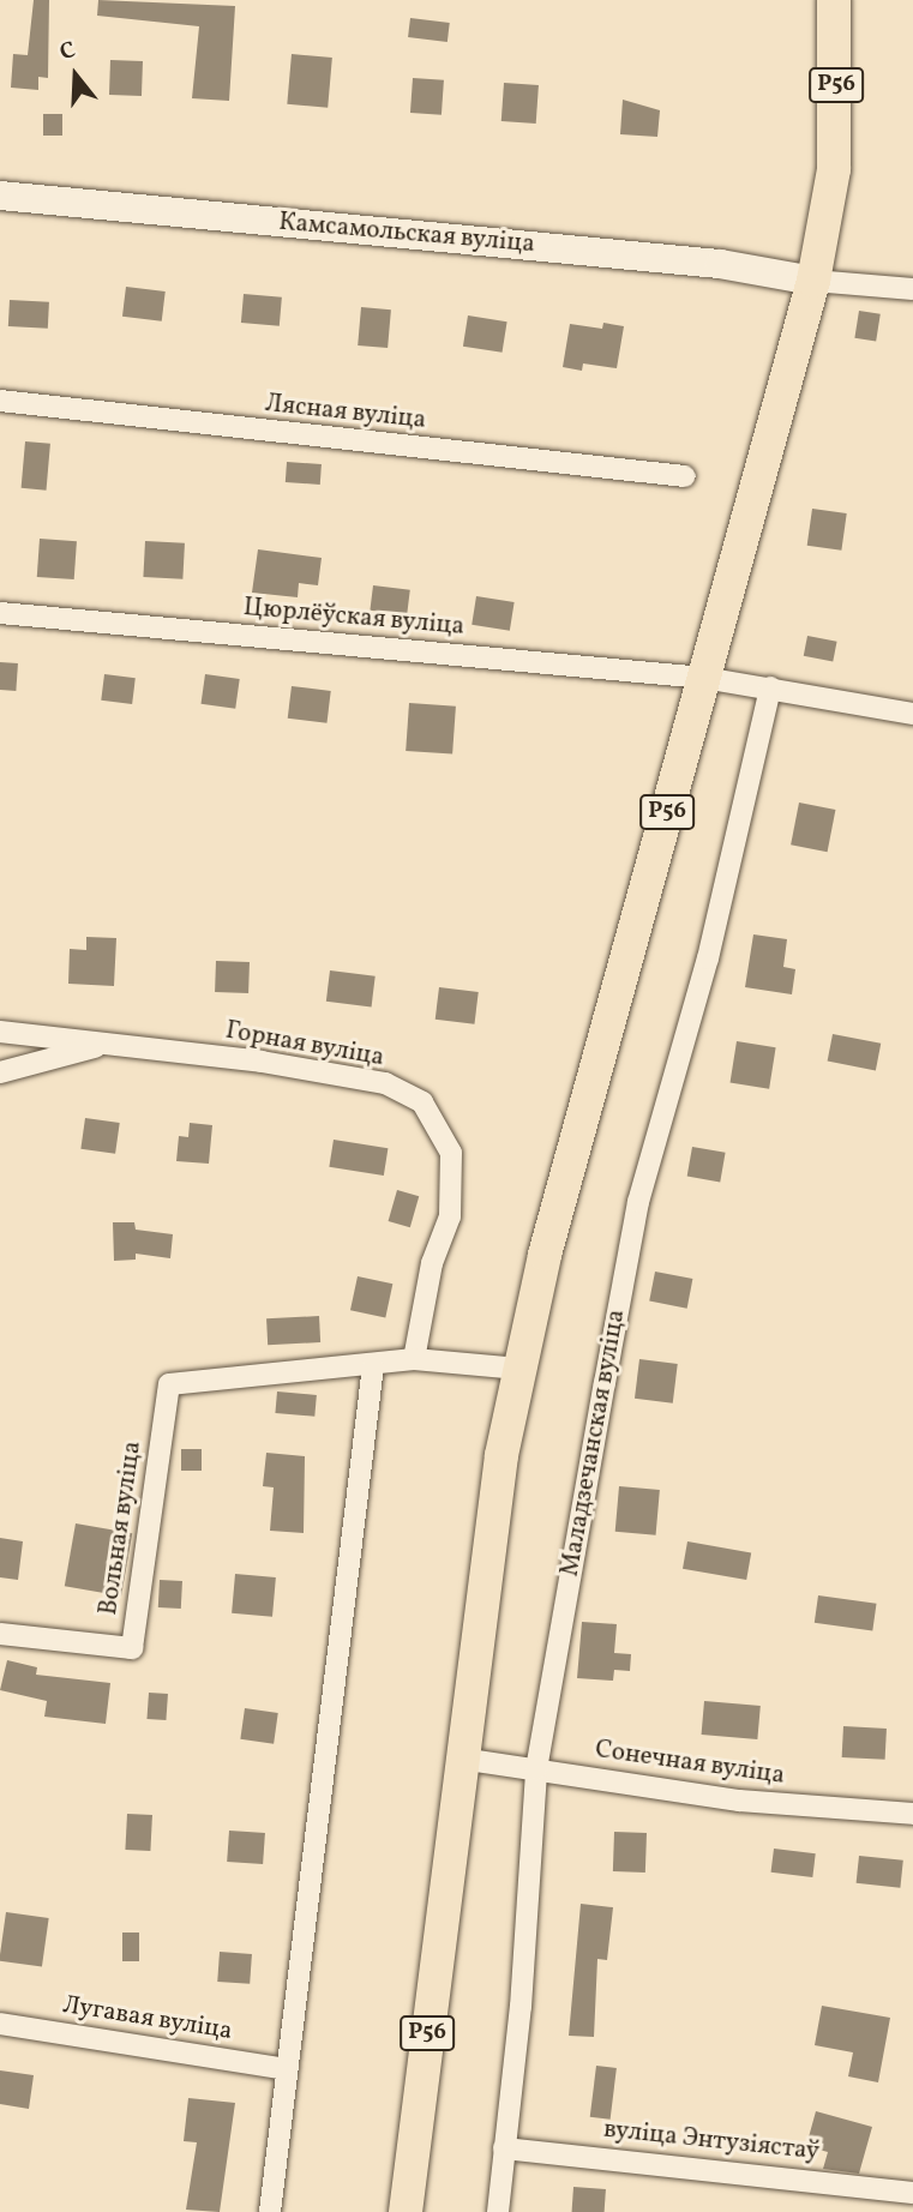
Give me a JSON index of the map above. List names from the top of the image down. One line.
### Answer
{"streets":{"main road":["Р56"],"street":["Камсамольская вуліца","Лясная вуліца","Цюрлёўская вуліца","Горная вуліца","Маладзечанская вуліца","Вольная вуліца","Сонечная вуліца","Лугавая вуліца","вуліца Энтузіястаў"]},"crossings":[["Р56","Камсамольская вуліца"],["Р56","Цюрлёўская вуліца"],["Р56","Сонечная вуліца"],["Цюрлёўская вуліца","Маладзечанская вуліца"],["Маладзечанская вуліца","Сонечная вуліца"],["Маладзечанская вуліца","вуліца Энтузіястаў"]],"north":"top"}
